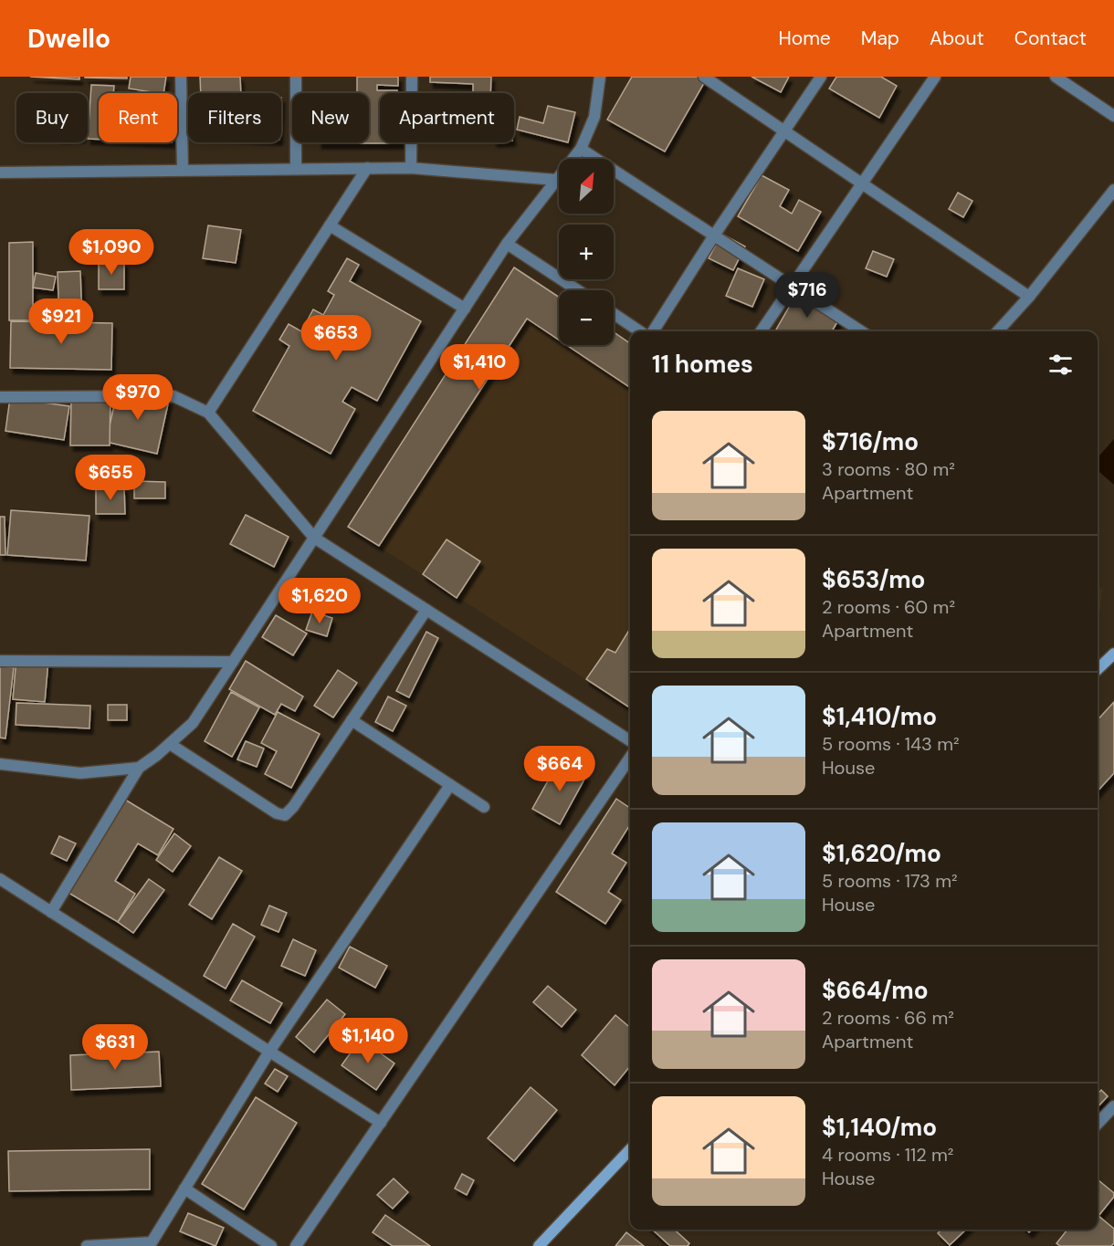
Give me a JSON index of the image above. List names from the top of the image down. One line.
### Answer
{"north":"top right","page":{"header":"Dwello","nav":["Home","Map","About","Contact"],"chip":["Buy","Rent","Filters","New","Apartment"],"map_buttons":["+","−"],"price":["$1,090","$716","$921","$653","$1,410","$970","$655","$1,620","$664","$1,140","$631"],"heading":"11 homes","list":[{"name":"$716/mo","note":"3 rooms · 80 m² · Apartment"},{"name":"$653/mo","note":"2 rooms · 60 m² · Apartment"},{"name":"$1,410/mo","note":"5 rooms · 143 m² · House"},{"name":"$1,620/mo","note":"5 rooms · 173 m² · House"},{"name":"$664/mo","note":"2 rooms · 66 m² · Apartment"},{"name":"$1,140/mo","note":"4 rooms · 112 m² · House"}]}}
